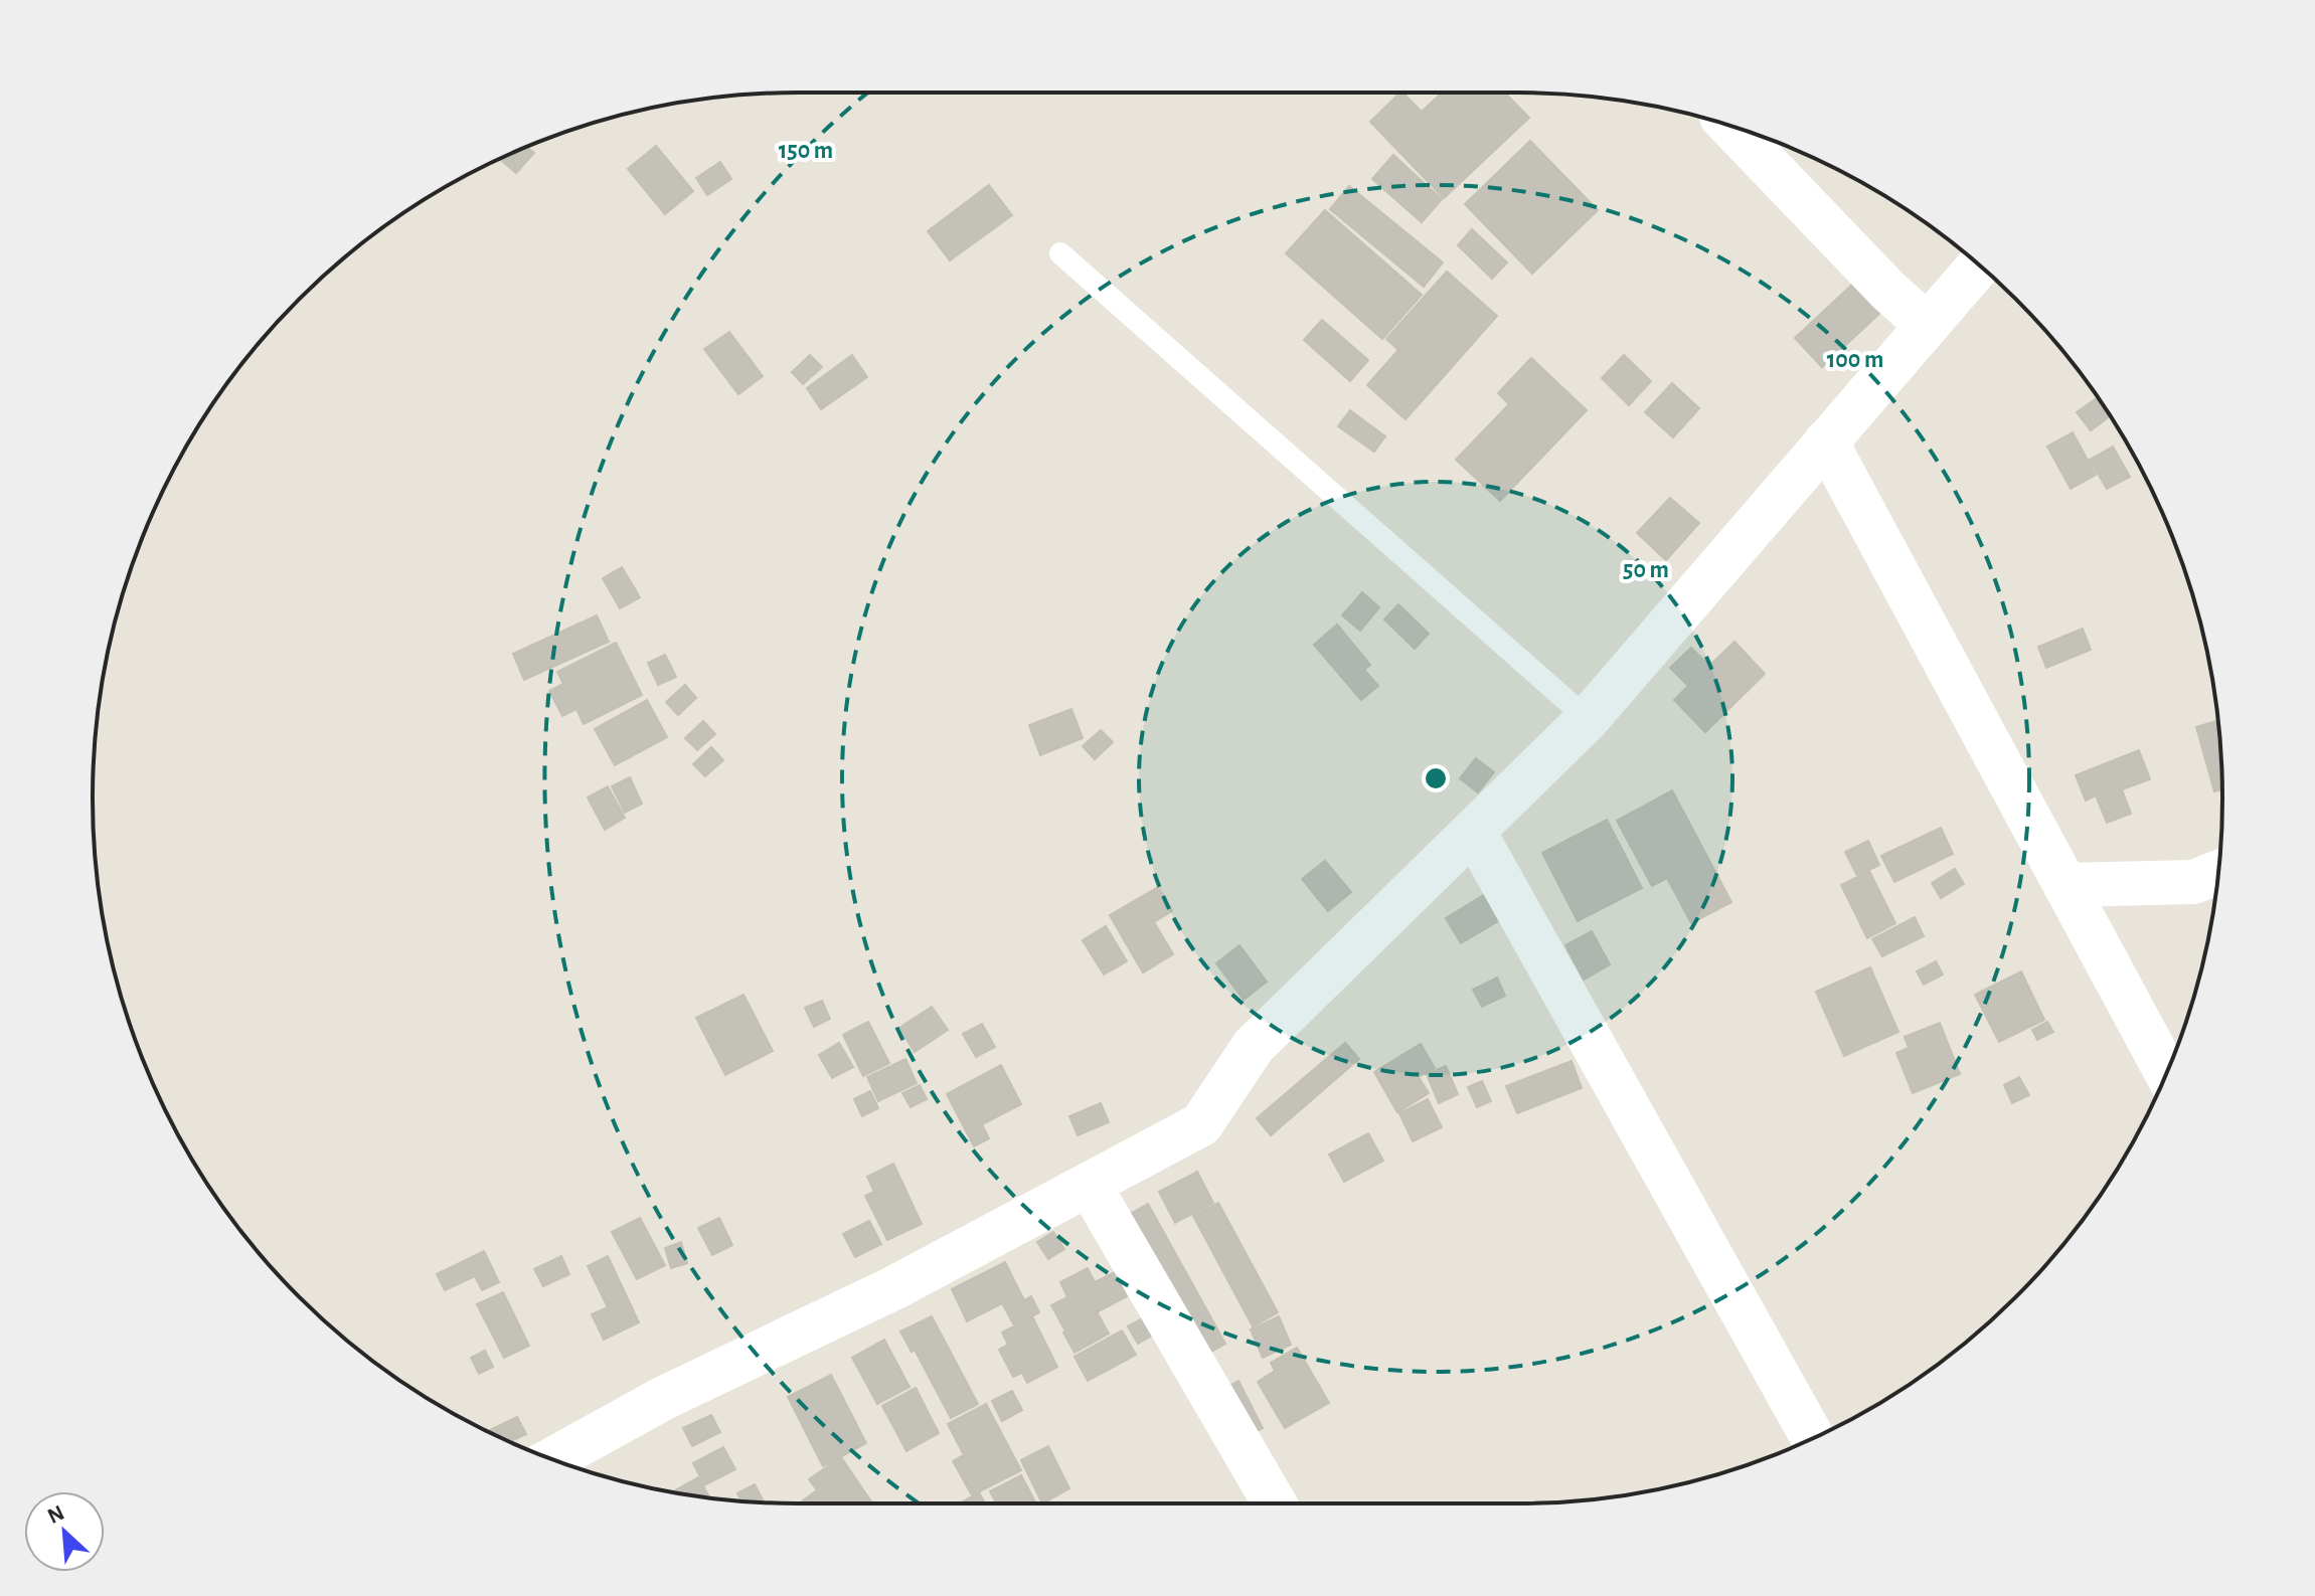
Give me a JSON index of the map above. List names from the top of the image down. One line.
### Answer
{"north":"top left","rings":["150 m","100 m","50 m"]}
